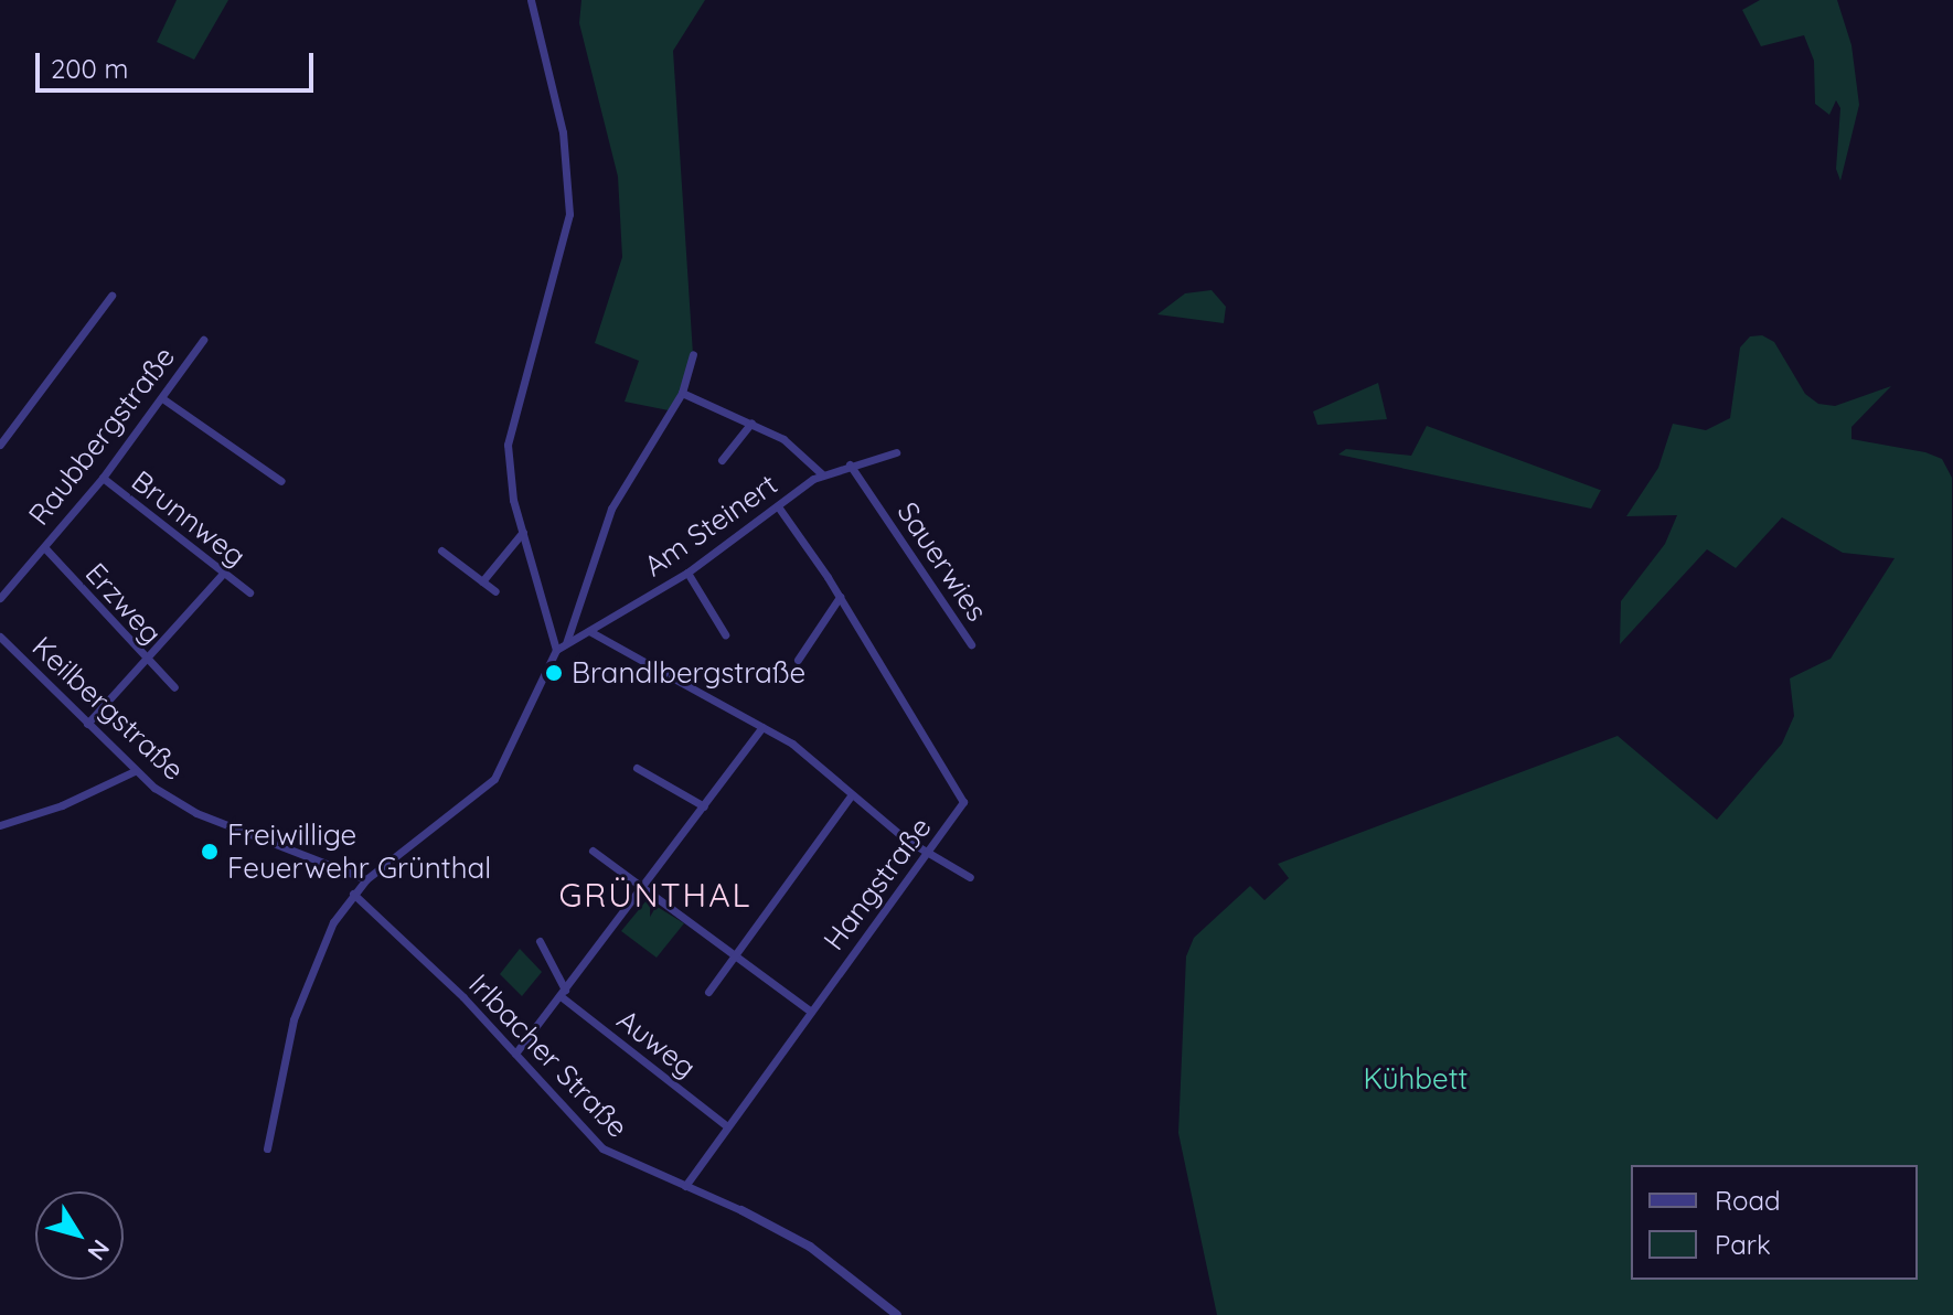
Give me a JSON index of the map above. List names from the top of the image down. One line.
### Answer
{"streets":{"street":["Raubbergstraße","Brunnweg","Am Steinert","Sauerwies","Erzweg","Keilbergstraße","Hangstraße","Auweg","Irlbacher Straße"]},"crossings":[["Raubbergstraße","Brunnweg"],["Raubbergstraße","Erzweg"],["Am Steinert","Sauerwies"],["Am Steinert","Hangstraße"],["Hangstraße","Auweg"],["Hangstraße","Irlbacher Straße"]],"districts":["GRÜNTHAL"],"parks":["Kühbett"],"places":["Brandlbergstraße","Freiwillige Feuerwehr Grünthal"],"legend":["Road","Park"],"scale_bar":"200 m","north":"bottom right"}
